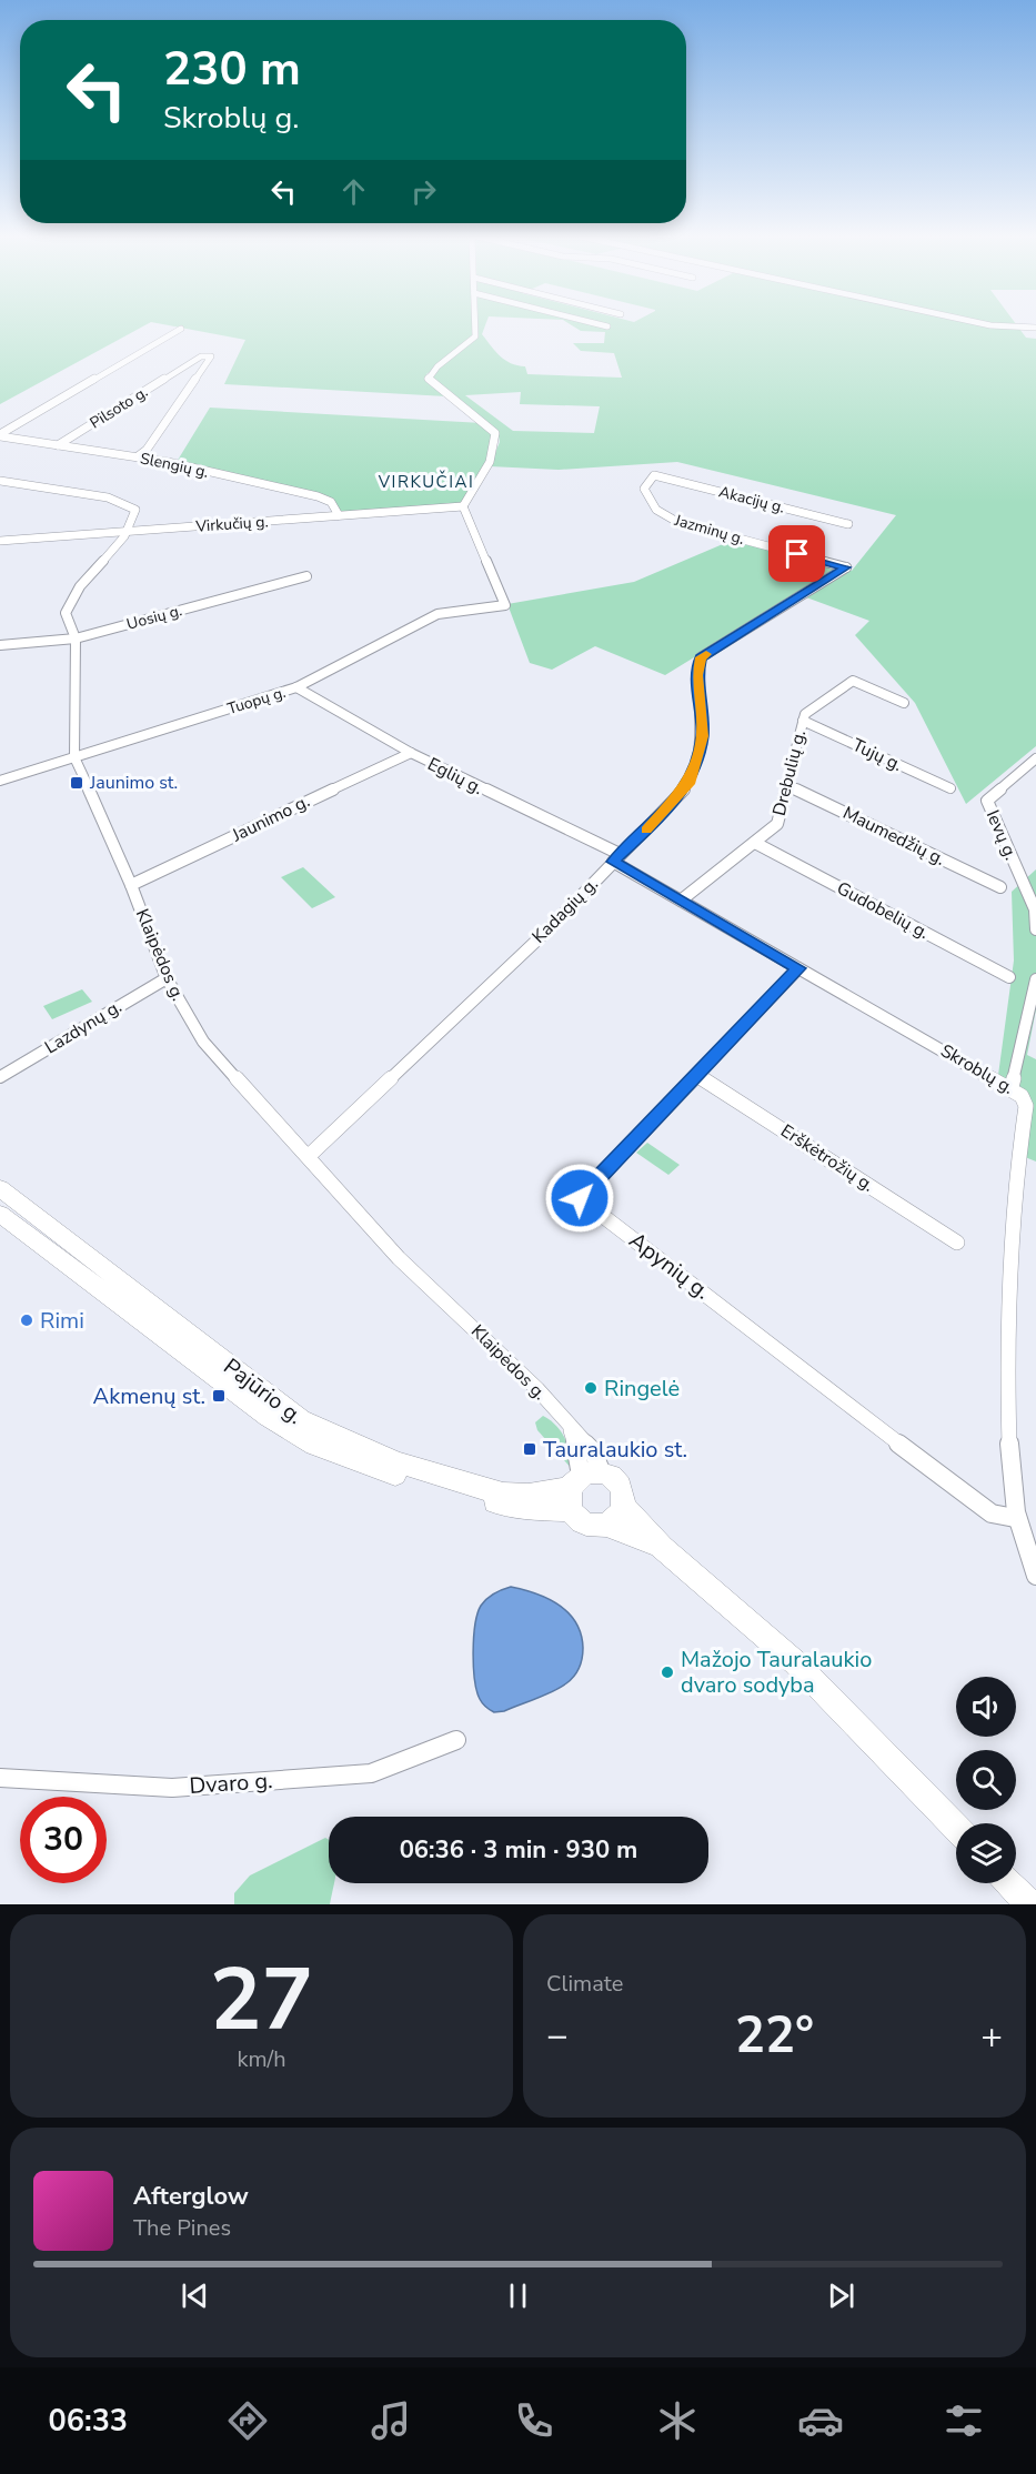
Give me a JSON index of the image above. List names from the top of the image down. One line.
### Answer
{"streets":{"main road":["Pajūrio g."],"street":["Pilsoto g.","Slengių g.","Akacijų g.","Virkučių g.","Jazminų g.","Uosių g.","Tuopų g.","Tujų g.","Drebulių g.","Eglių g.","Jaunimo g.","Ievų g.","Maumedžių g.","Kadagių g.","Gudobelių g.","Klaipėdos g.","Lazdynų g.","Skroblų g.","Erškėtrožių g.","Apynių g.","Dvaro g."]},"crossings":[["Pilsoto g.","Slengių g."],["Slengių g.","Virkučių g."],["Akacijų g.","Jazminų g."],["Virkučių g.","Tuopų g."],["Virkučių g.","Klaipėdos g."],["Jazminų g.","Kadagių g."],["Uosių g.","Klaipėdos g."],["Tuopų g.","Eglių g."],["Tuopų g.","Klaipėdos g."],["Tujų g.","Drebulių g."],["Drebulių g.","Maumedžių g."],["Drebulių g.","Gudobelių g."],["Drebulių g.","Skroblų g."],["Eglių g.","Jaunimo g."],["Eglių g.","Kadagių g."],["Eglių g.","Skroblų g."],["Jaunimo g.","Klaipėdos g."],["Kadagių g.","Klaipėdos g."],["Kadagių g.","Skroblų g."],["Klaipėdos g.","Lazdynų g."],["Klaipėdos g.","Pajūrio g."],["Skroblų g.","Apynių g."],["Erškėtrožių g.","Apynių g."]],"districts":["VIRKUČIAI"],"places":{"transit":["Jaunimo st.","Akmenų st.","Tauralaukio st."],"other":["Rimi","Ringelė","Mažojo Tauralaukio dvaro sodyba"]},"page":{"turn":["230 m","Skroblų g."],"limit":"30","trip":"06:36 · 3 min · 930 m","tile":[["27","km/h"],"Climate"],"heat":["−","22°","+"],"song":["Afterglow","The Pines"],"tabs":"06:33"}}
